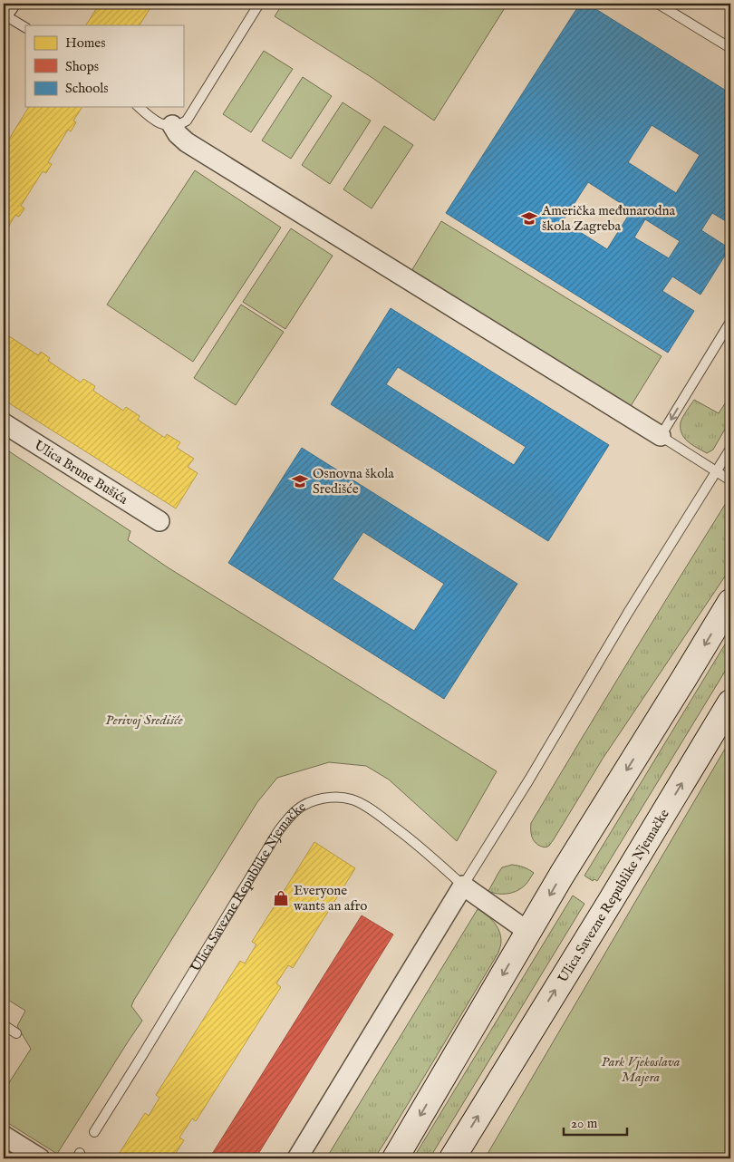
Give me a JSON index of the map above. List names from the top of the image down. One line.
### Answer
{"streets":{"street":["Ulica Brune Bušića","Ulica Savezne Republike Njemačke"]},"parks":["Perivoj Središće","Park Vjekoslava Majera"],"places":{"school or university":["Američka međunarodna škola Zagreba","Osnovna škola Središće"],"shop":["Everyone wants an afro"]},"legend":["Homes","Shops","Schools"],"scale_bar":"20 m"}
